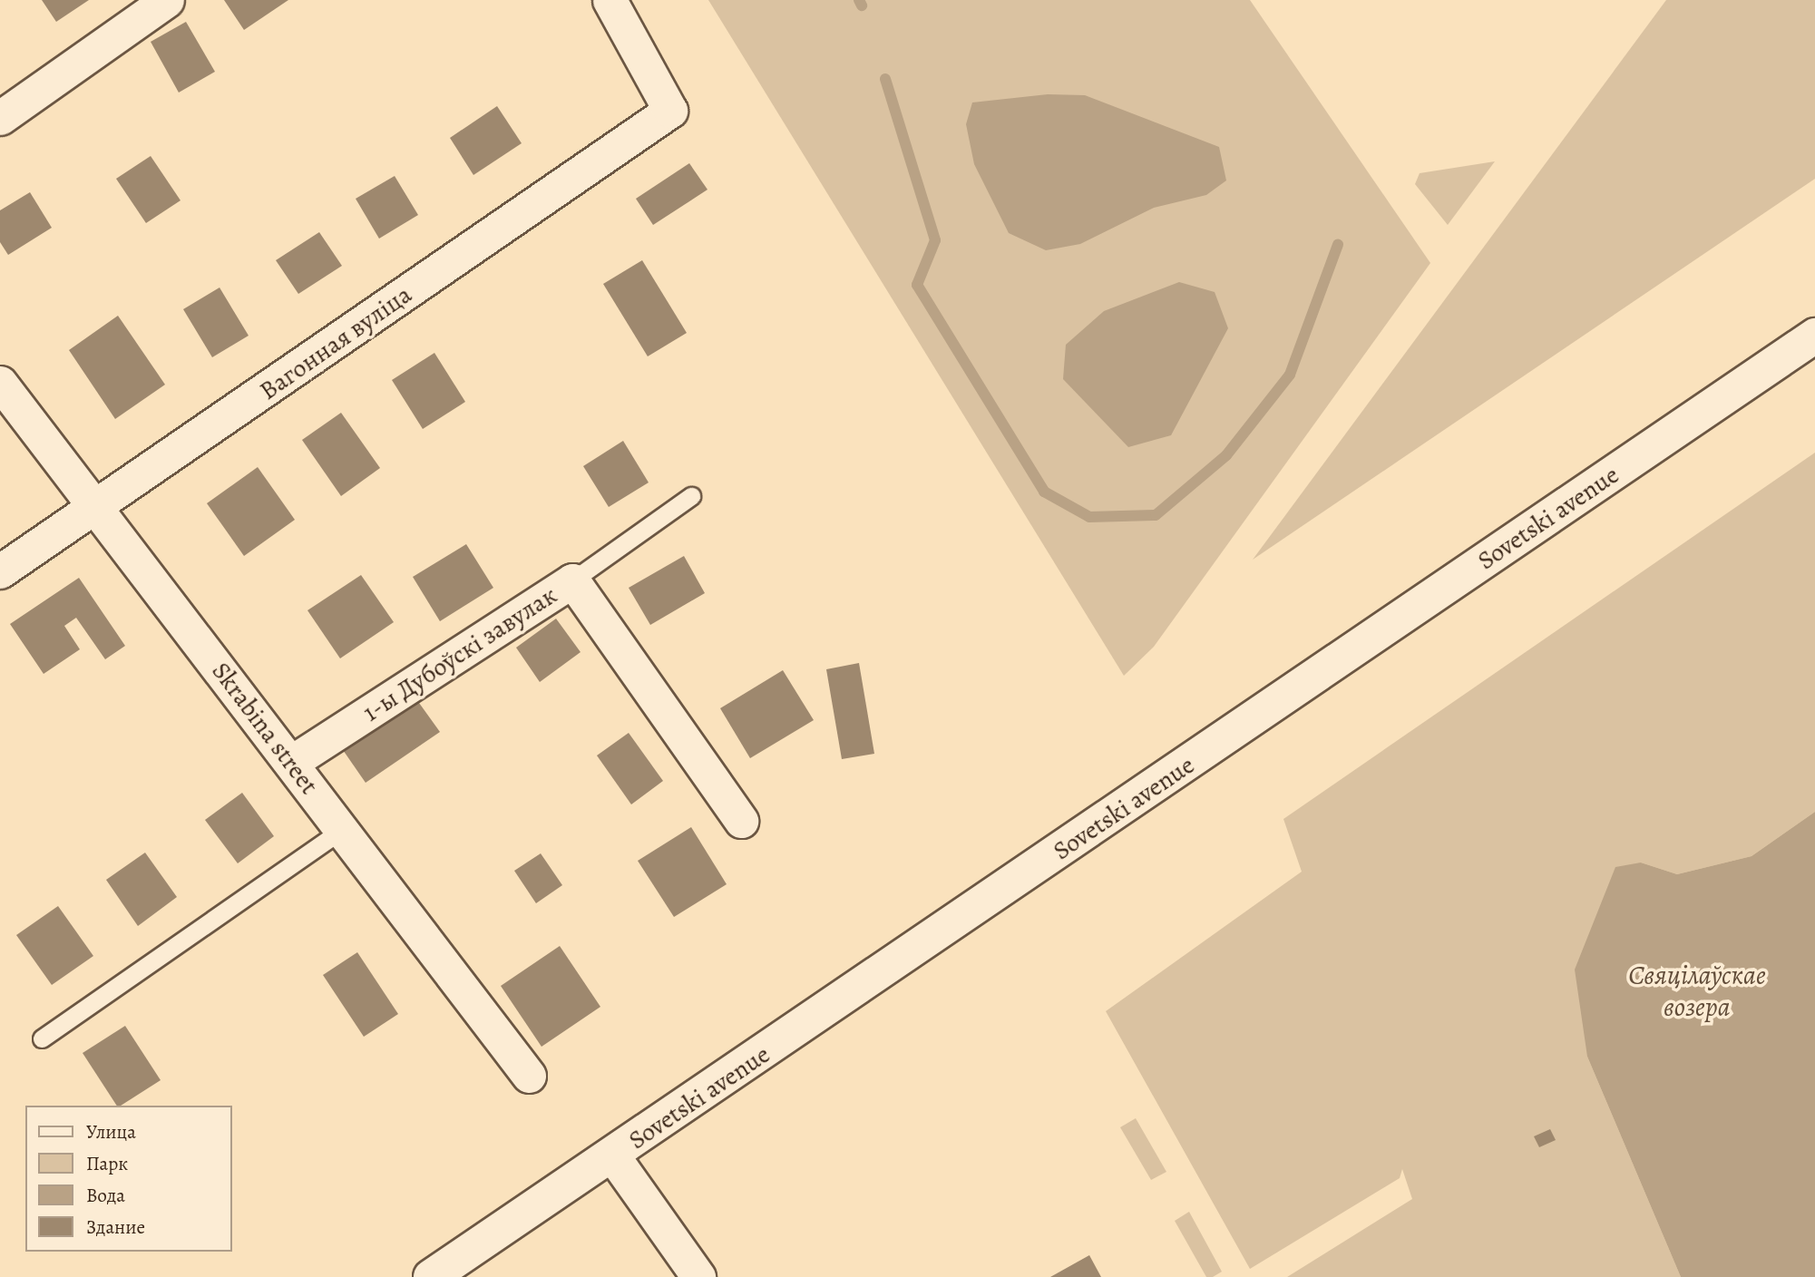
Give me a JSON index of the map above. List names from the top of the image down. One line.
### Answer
{"streets":{"main road":["Sovetski avenue"],"street":["Вагонная вуліца","1-ы Дубоўскі завулак","Skrabina street"]},"crossings":[["Вагонная вуліца","Skrabina street"],["1-ы Дубоўскі завулак","Skrabina street"]],"water":["Свяцілаўскае возера"],"legend":["Улица","Парк","Вода","Здание"]}
